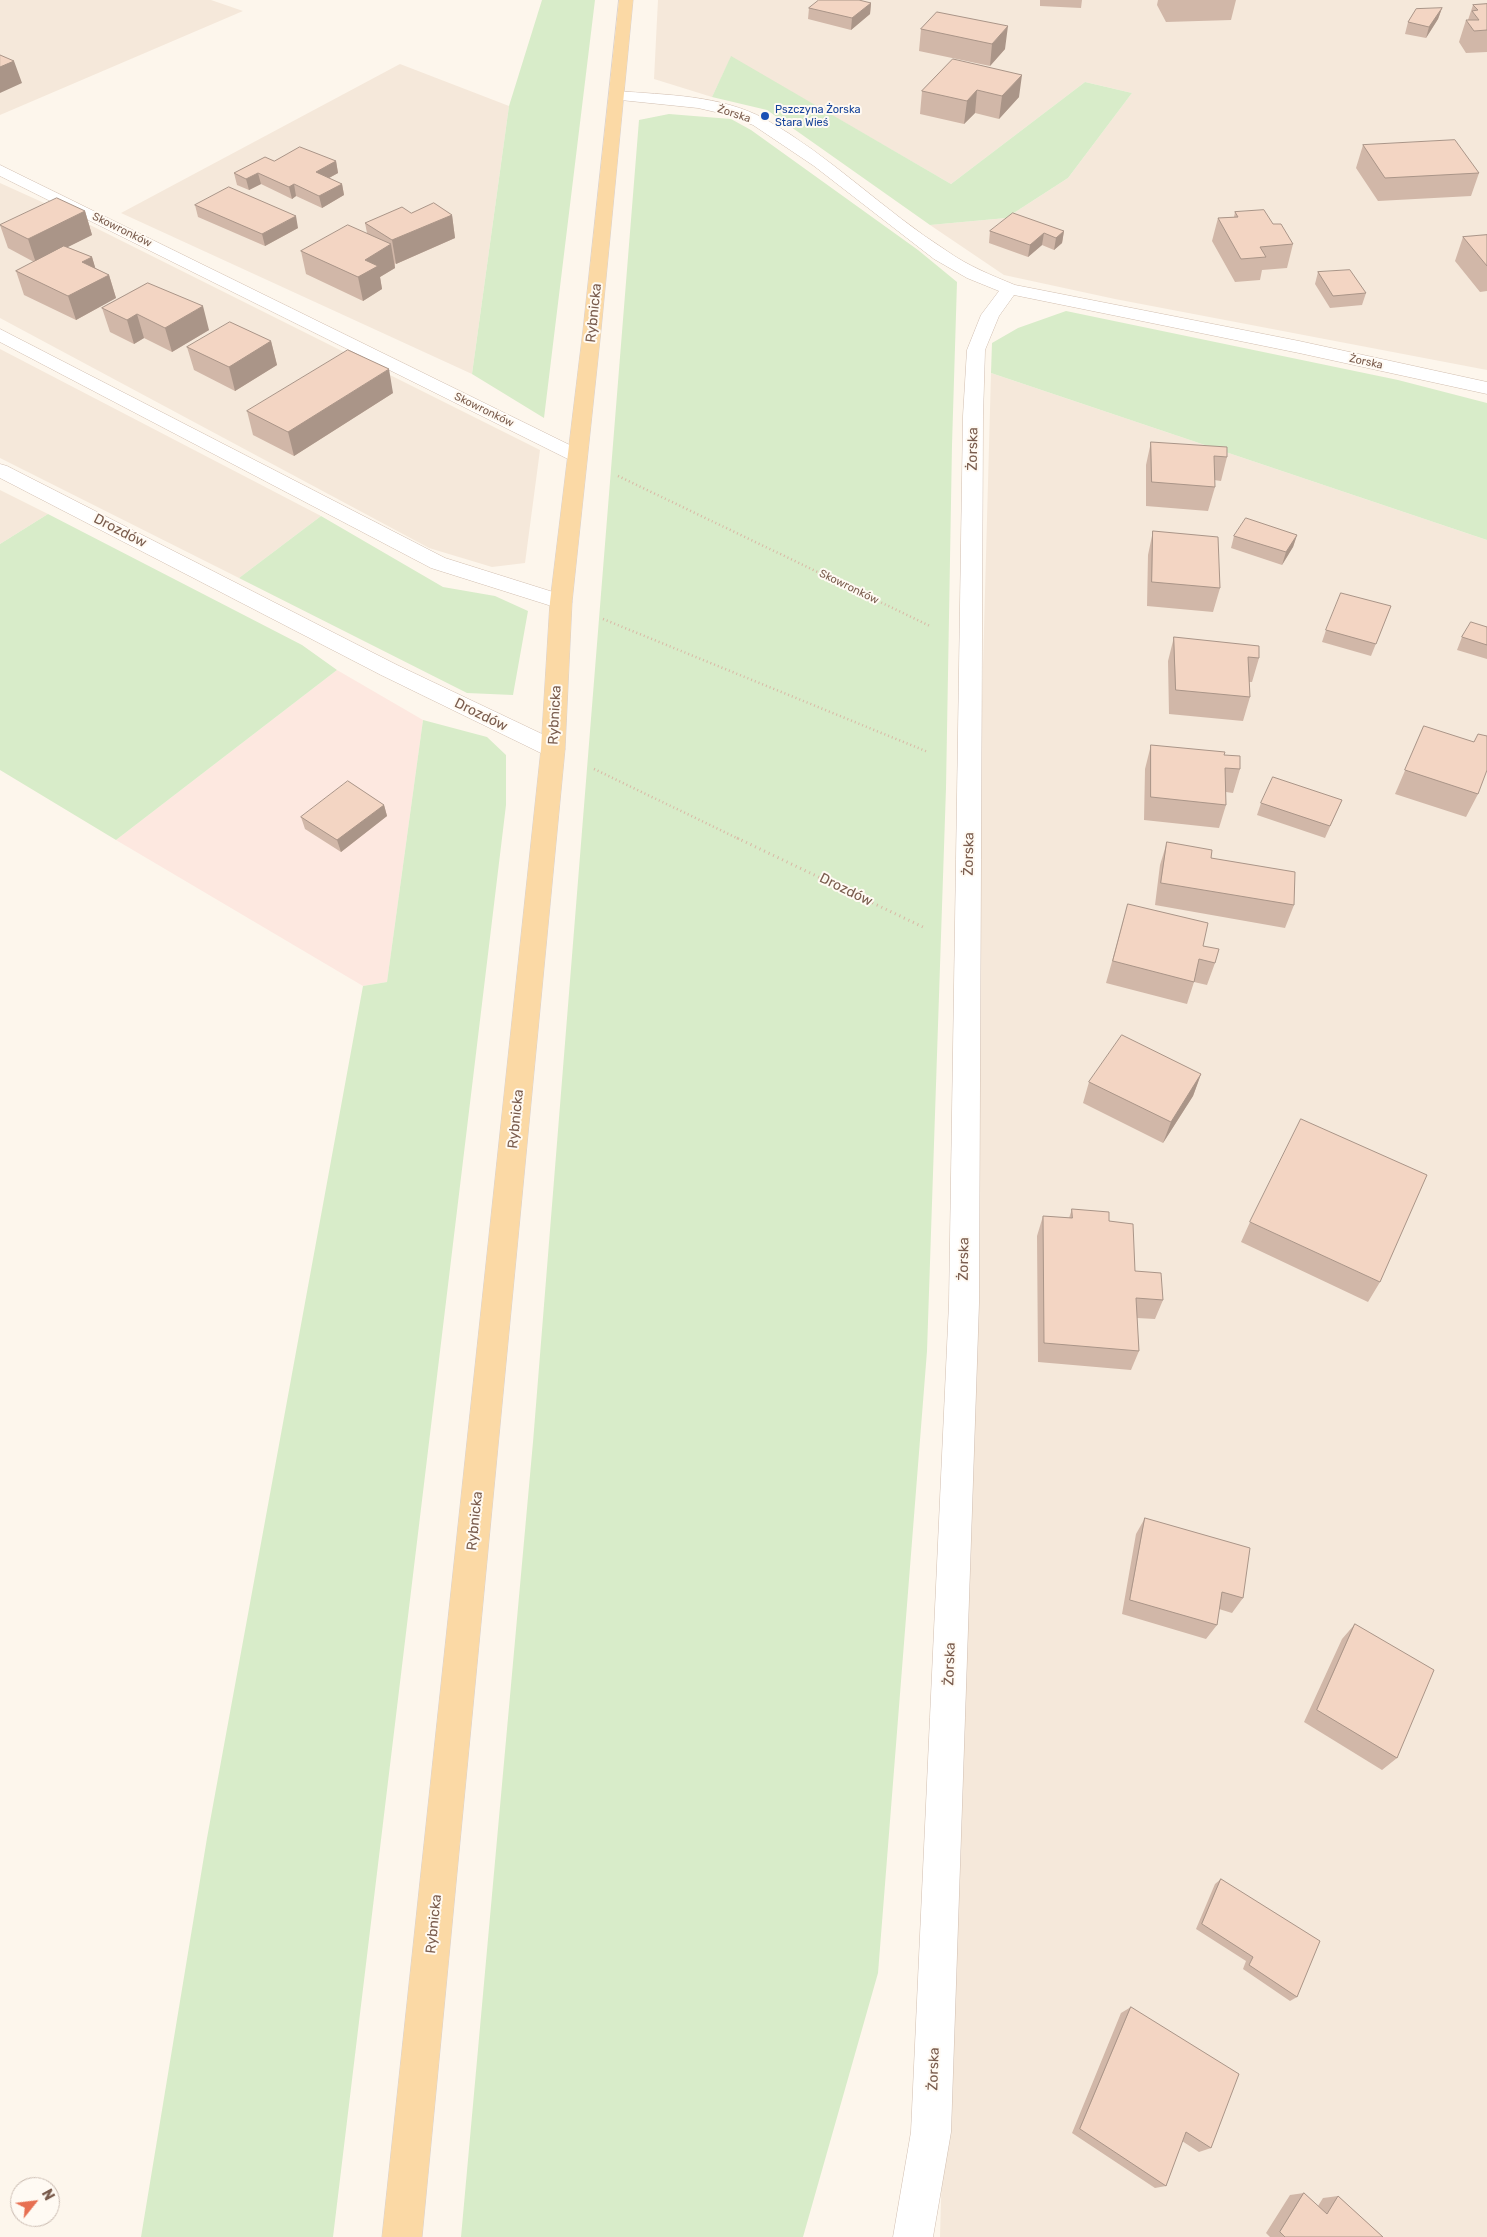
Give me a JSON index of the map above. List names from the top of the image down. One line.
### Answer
{"streets":{"main road":["Rybnicka"],"street":["Żorska","Skowronków","Drozdów"]},"crossings":[["Żorska","Skowronków"],["Żorska","Rybnicka"],["Żorska","Drozdów"],["Skowronków","Rybnicka"],["Rybnicka","Drozdów"]],"places":["Pszczyna Żorska Stara Wieś"],"north":"top right"}
